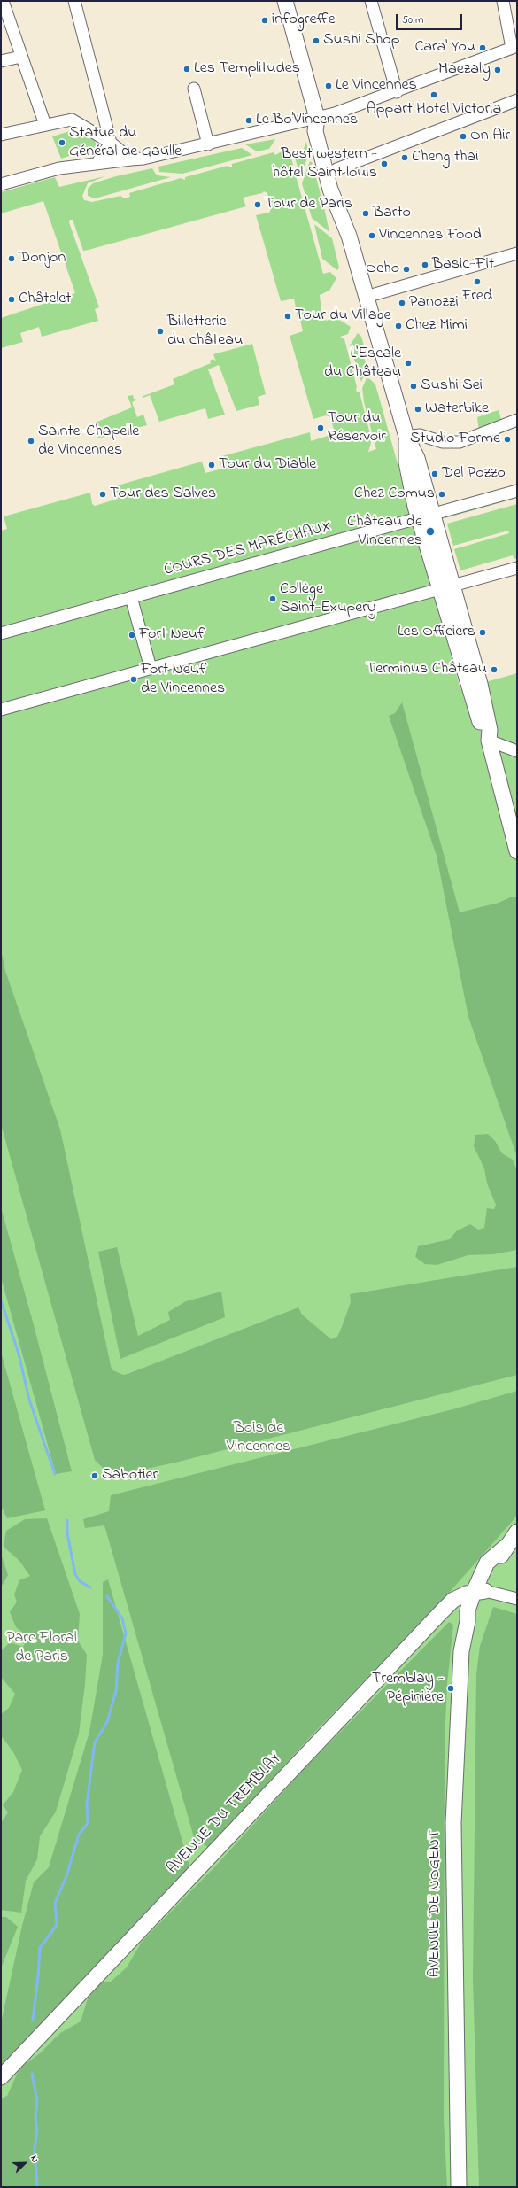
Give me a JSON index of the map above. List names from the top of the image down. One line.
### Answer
{"streets":{"main road":["AVENUE DU TREMBLAY","AVENUE DE NOGENT"],"street":["COURS DES MARÉCHAUX"]},"crossings":[["AVENUE DU TREMBLAY","AVENUE DE NOGENT"]],"parks":["Bois de Vincennes","Parc Floral de Paris"],"places":["infogreffe","Sushi Shop","Cara' You","Les Templitudes","Maezaly","Le Vincennes","Appart Hotel Victoria","Le Bo'Vincennes","On Air","Statue du Général de Gaulle","Cheng thai","Best western - hôtel Saint louis","Tour de Paris","Barto","Vincennes Food","Donjon","Basic-Fit","Ocho","Fred","Châtelet","Panozzi","Tour du Village","Chez Mimi","Billetterie du château","L'Escale du Château","Sushi Sei","Waterbike","Tour du Réservoir","Studio Forme","Sainte-Chapelle de Vincennes","Tour du Diable","Del Pozzo","Tour des Salves","Chez Comus","Château de Vincennes","Collège Saint-Exupery","Les Officiers","Fort Neuf","Terminus Château","Fort Neuf de Vincennes","Sabotier","Tremblay - Pépinière"],"scale_bar":"50 m","north":"top right"}
